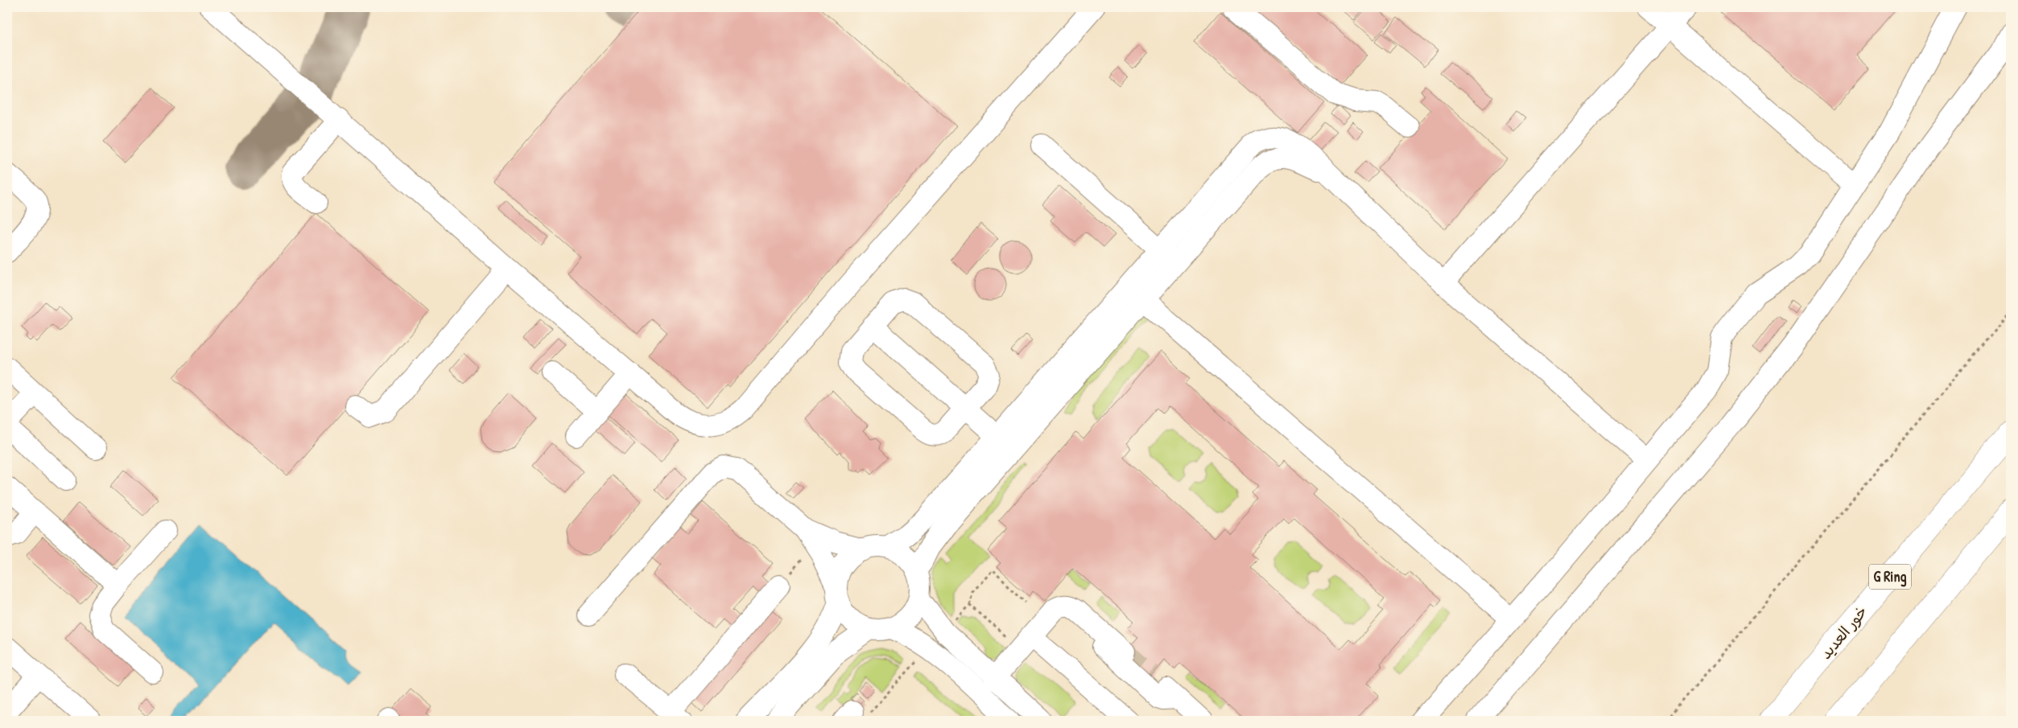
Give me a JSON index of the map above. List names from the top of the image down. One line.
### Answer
{"streets":{"highway":["G Ring","خور العديد"]}}
